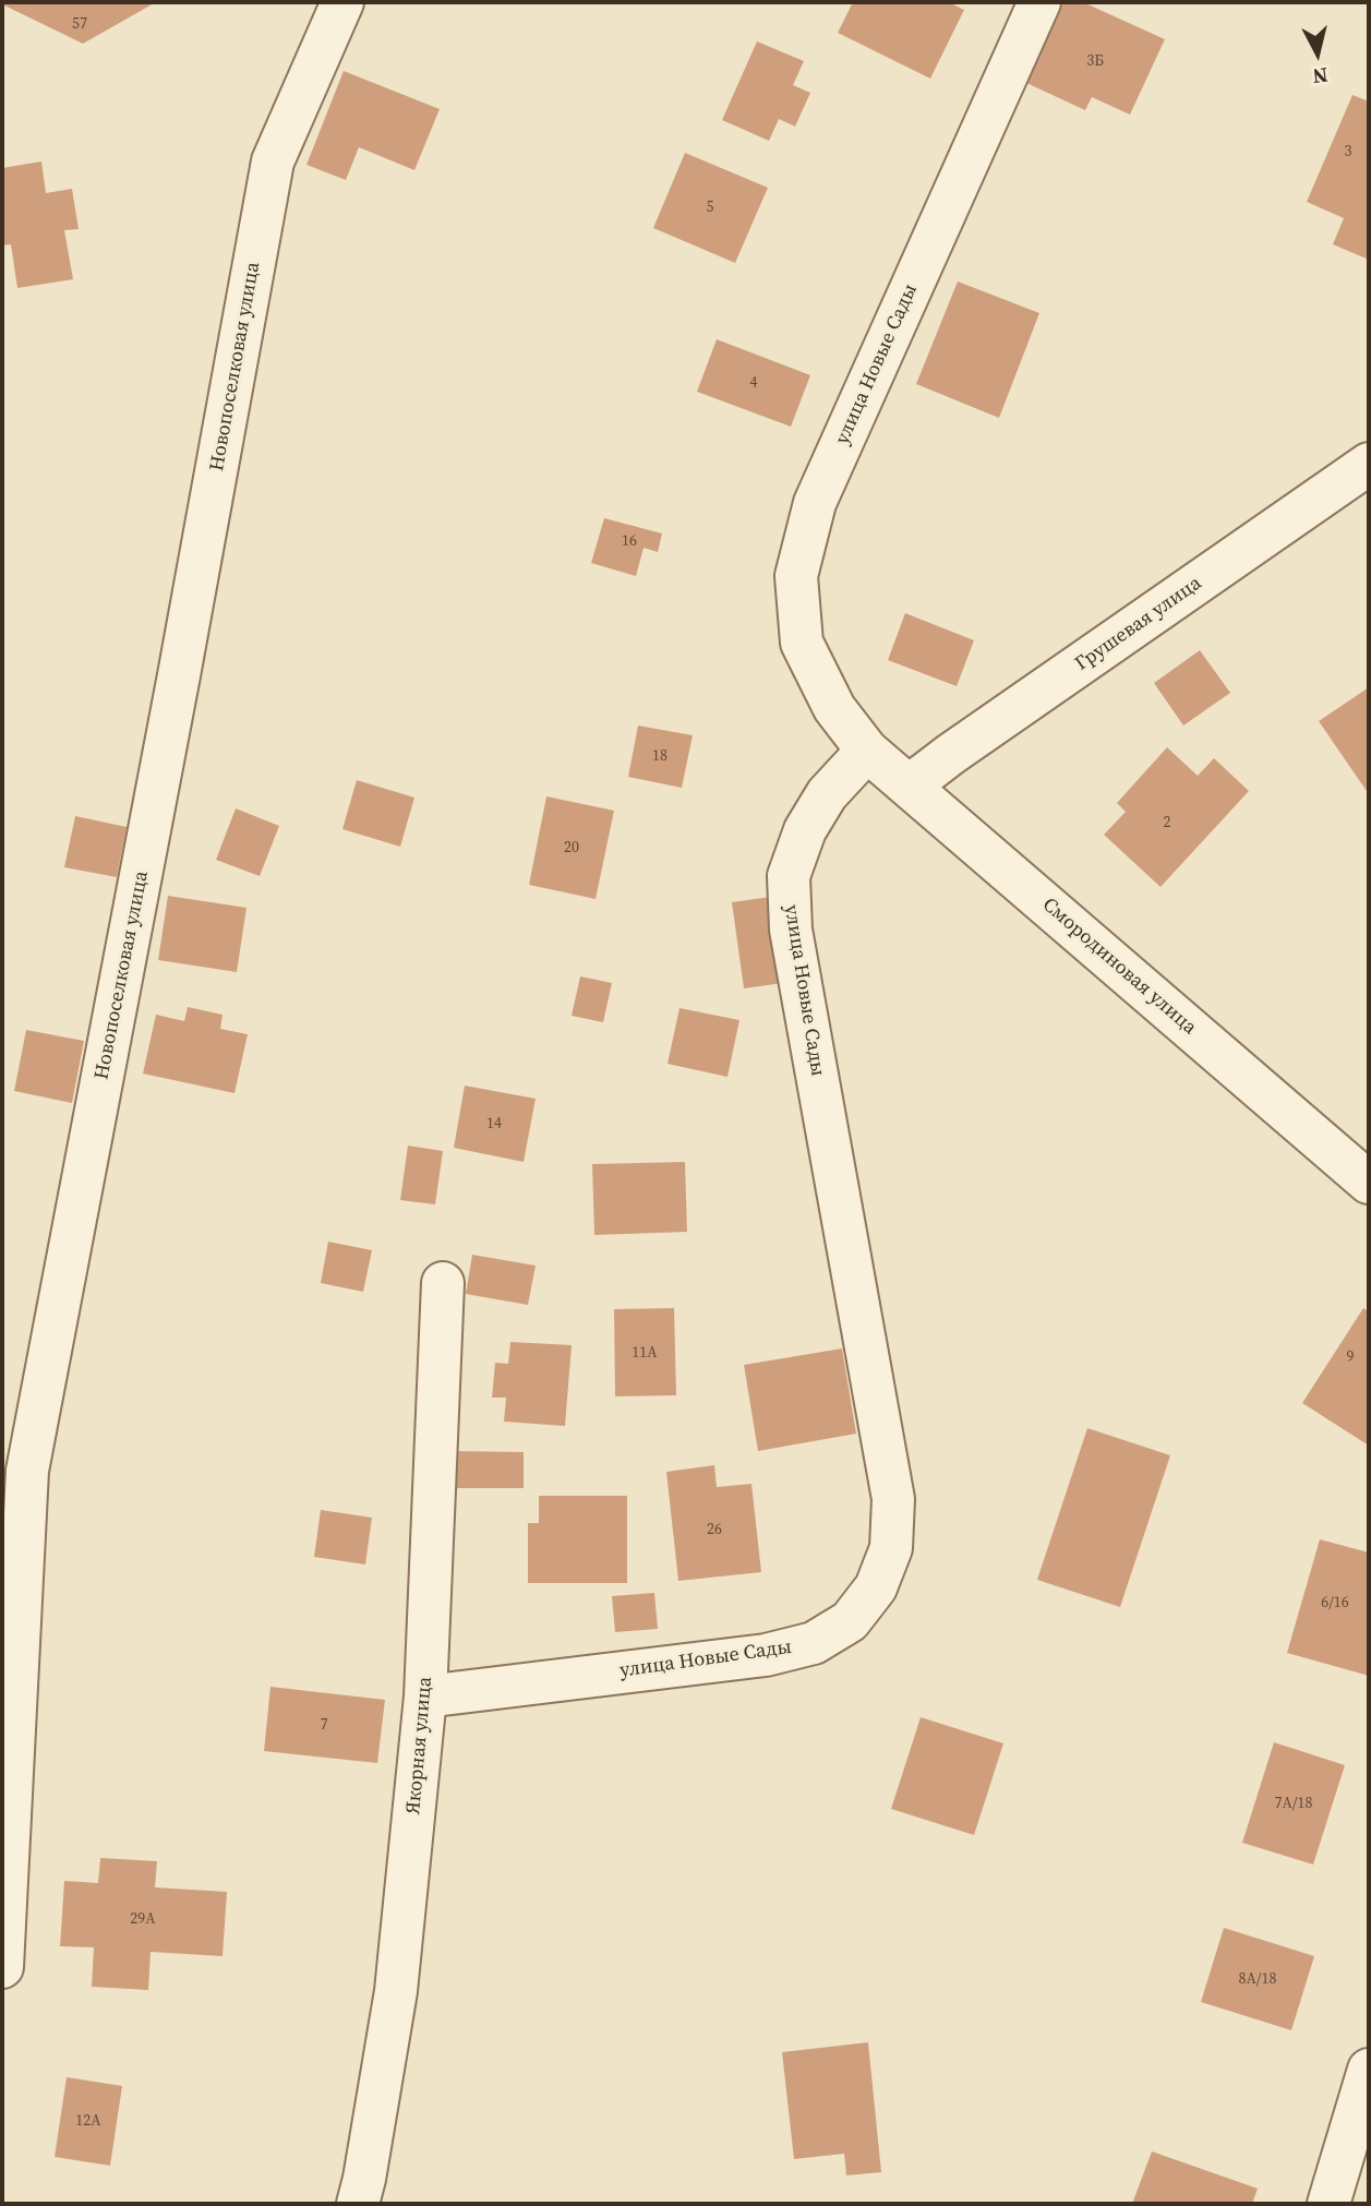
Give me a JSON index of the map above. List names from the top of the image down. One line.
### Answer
{"streets":{"street":["улица Новые Сады","Новопоселковая улица","Грушевая улица","Смородиновая улица","Якорная улица"]},"crossings":[["улица Новые Сады","Смородиновая улица"],["улица Новые Сады","Якорная улица"],["Грушевая улица","Смородиновая улица"]],"house_numbers":["57","3Б","3","5","4","16","18","2","20","14","11А","9","26","6/16","7","7А/18","29А","8А/18","12А"],"north":"bottom"}
